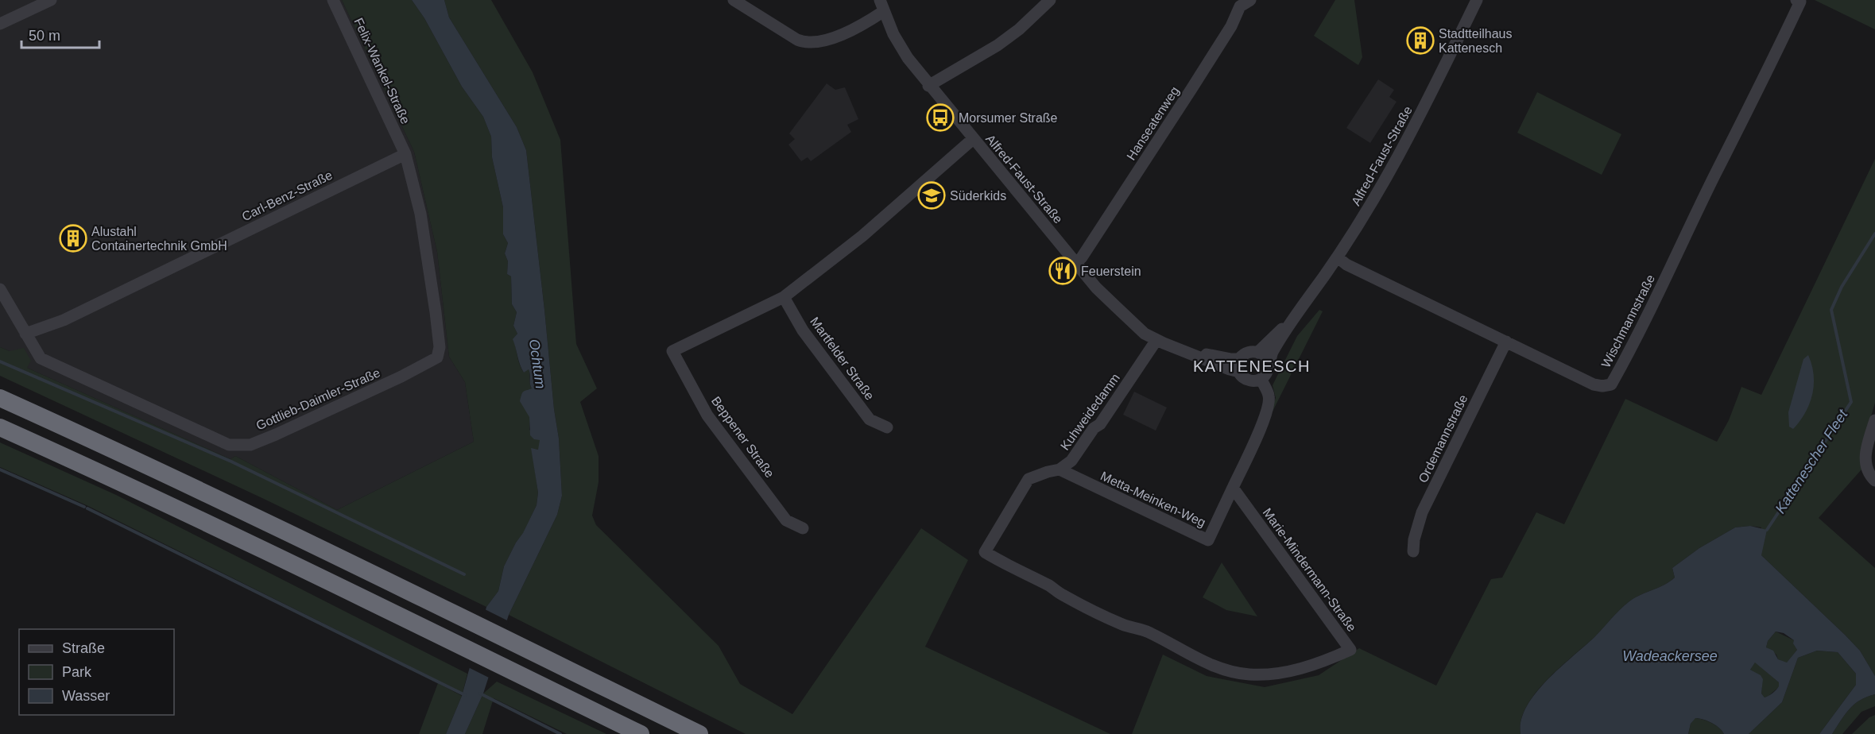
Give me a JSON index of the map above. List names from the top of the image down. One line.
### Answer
{"streets":{"street":["Felix-Wankel-Straße","Hanseatenweg","Alfred-Faust-Straße","Carl-Benz-Straße","Wischmannstraße","Martfelder Straße","Gottlieb-Daimler-Straße","Kuhweidedamm","Beppener Straße","Ordemannstraße","Metta-Meinken-Weg","Marie-Mindermann-Straße"]},"crossings":[["Felix-Wankel-Straße","Carl-Benz-Straße"],["Felix-Wankel-Straße","Gottlieb-Daimler-Straße"],["Hanseatenweg","Alfred-Faust-Straße"],["Alfred-Faust-Straße","Wischmannstraße"],["Alfred-Faust-Straße","Kuhweidedamm"],["Carl-Benz-Straße","Gottlieb-Daimler-Straße"],["Wischmannstraße","Ordemannstraße"],["Martfelder Straße","Beppener Straße"],["Kuhweidedamm","Metta-Meinken-Weg"],["Kuhweidedamm","Marie-Mindermann-Straße"],["Metta-Meinken-Weg","Marie-Mindermann-Straße"]],"districts":["KATTENESCH"],"water":["Ochtum","Kattenescher Fleet","Wadeackersee"],"places":{"building":["Stadtteilhaus Kattenesch","Alustahl Containertechnik GmbH"],"bus stop":["Morsumer Straße"],"school or university":["Süderkids"],"restaurant":["Feuerstein"]},"legend":["Straße","Park","Wasser"],"scale_bar":"50 m"}
